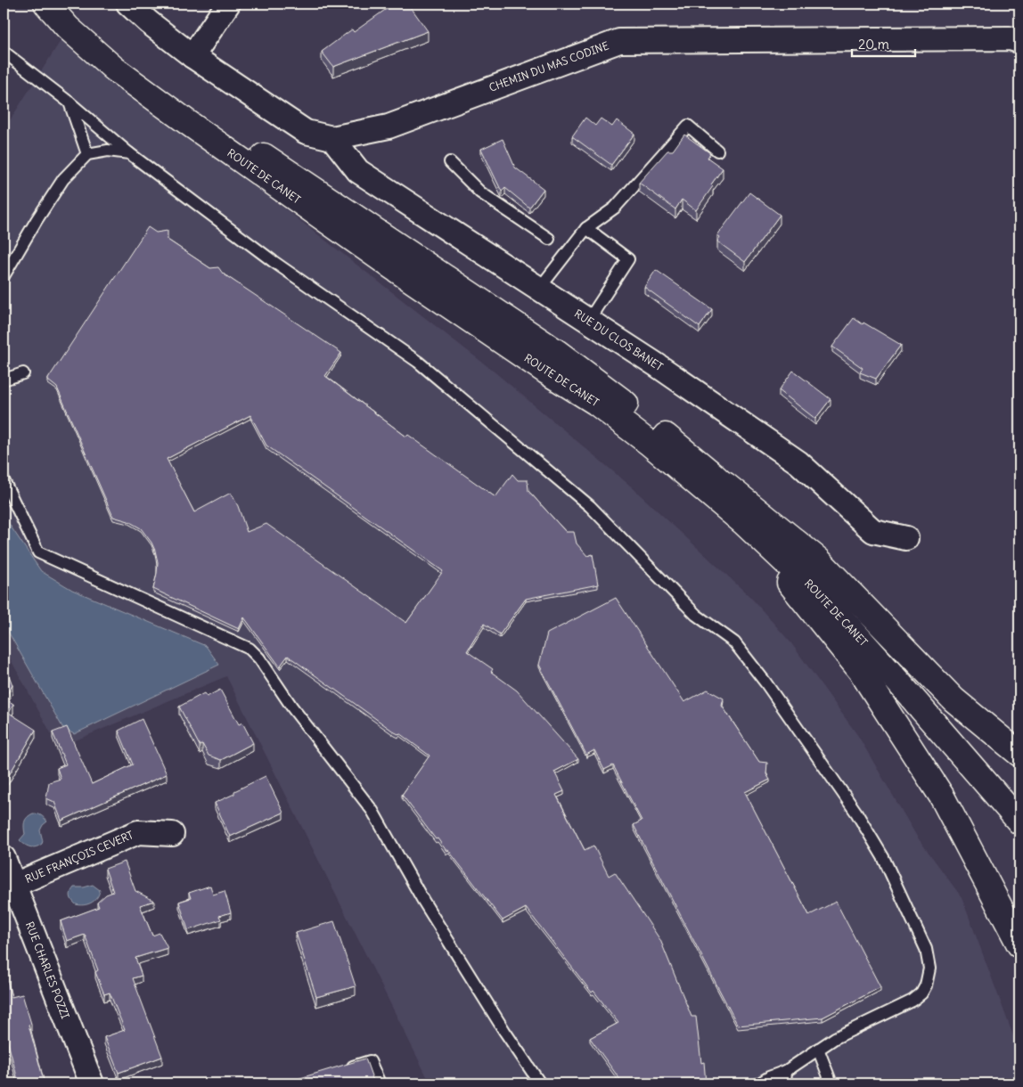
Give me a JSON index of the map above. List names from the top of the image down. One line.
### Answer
{"streets":{"main road":["ROUTE DE CANET"],"street":["CHEMIN DU MAS CODINE","RUE DU CLOS BANET","RUE FRANÇOIS CEVERT","RUE CHARLES POZZI"]},"crossings":[["CHEMIN DU MAS CODINE","RUE DU CLOS BANET"],["RUE FRANÇOIS CEVERT","RUE CHARLES POZZI"]],"scale_bar":"20 m"}
